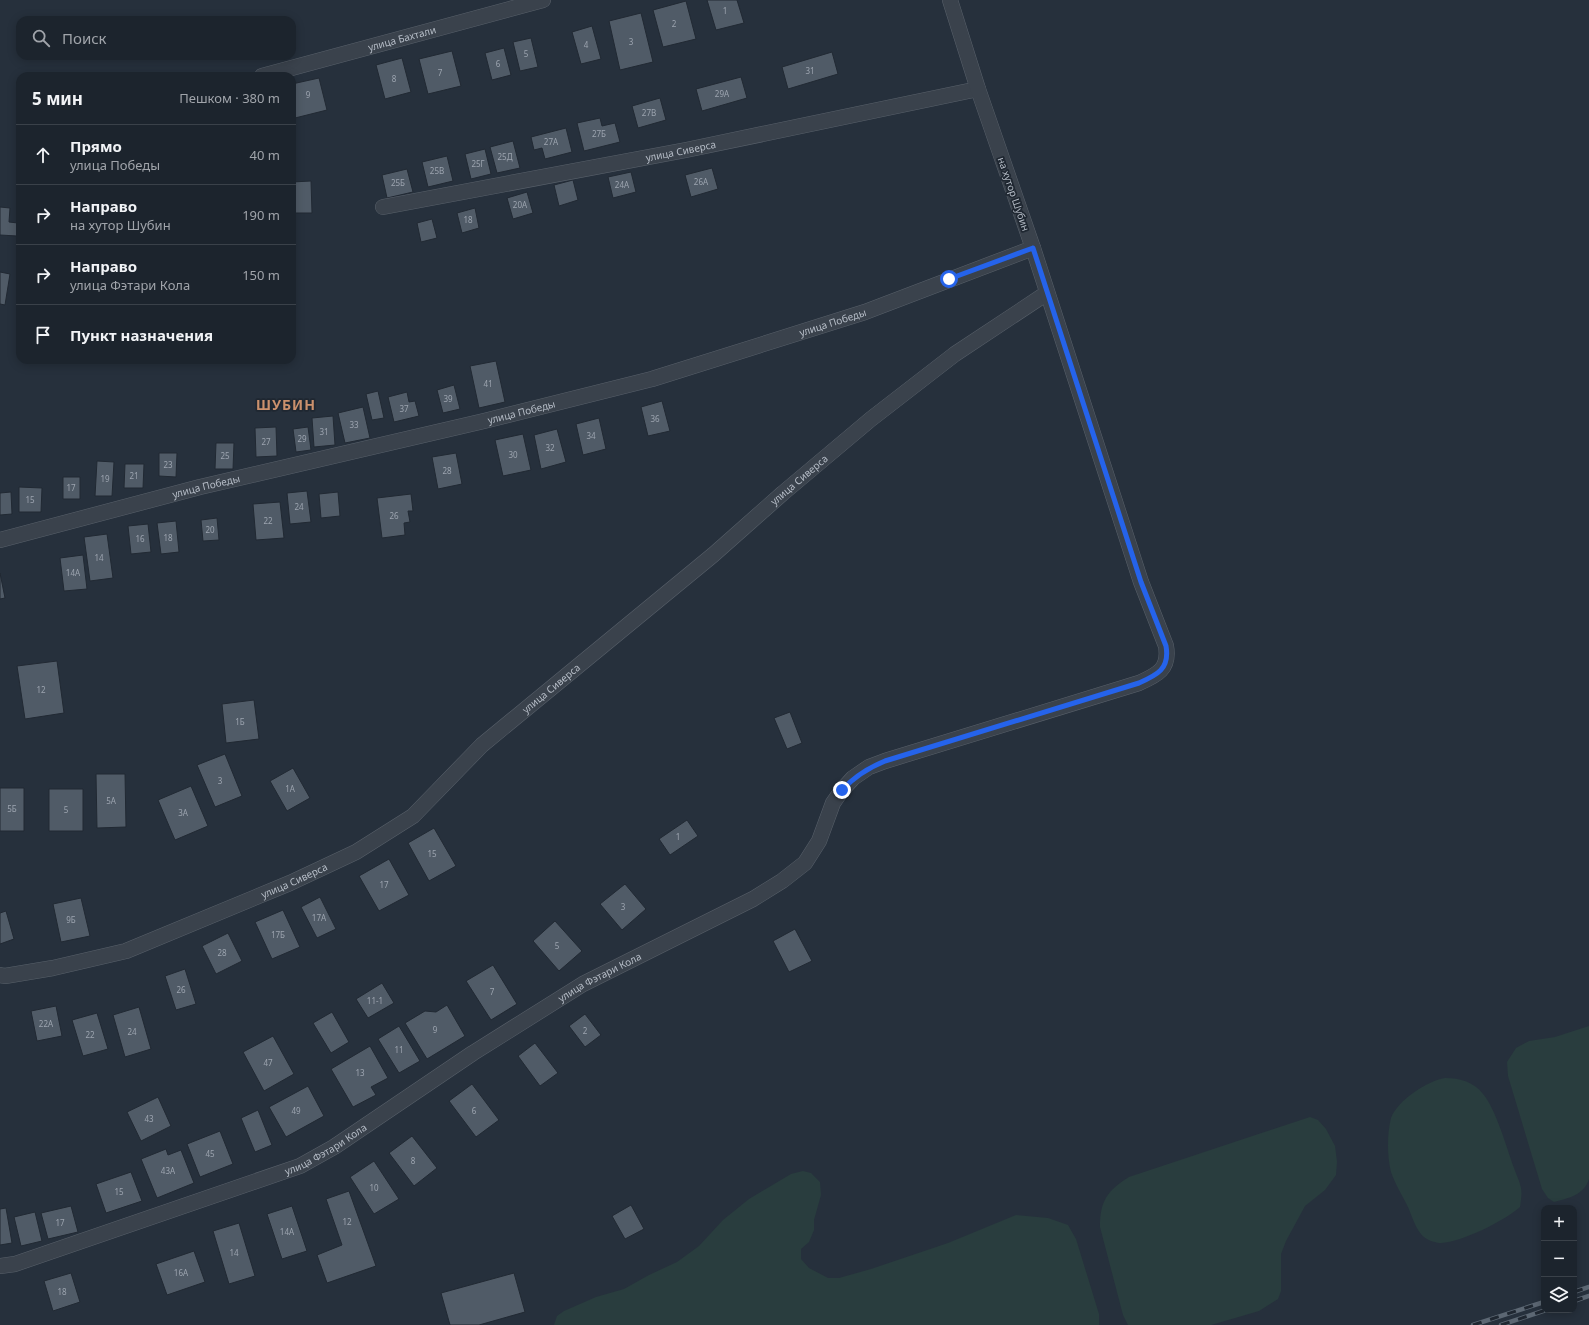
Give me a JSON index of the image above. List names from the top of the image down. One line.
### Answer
{"streets":{"street":["улица Бахтали","улица Сиверса","на хутор Шубин","улица Победы","улица Фэтари Кола"]},"crossings":[["улица Сиверса","на хутор Шубин"],["на хутор Шубин","улица Победы"],["на хутор Шубин","улица Фэтари Кола"]],"districts":["ШУБИН"],"house_numbers":["1","2","3","4","5","6","31","7","8","29А","9","27В","27Б","27А","25Д","25Г","25В","26А","25Б","24А","20А","18","41","39","37","36","33","31","34","29","27","32","30","25","23","28","21","19","17","15","24","26","22","20","18","16","14","14А","12","1Б","3","1А","5А","5Б","5","3А","1","15","17","3","17А","9Б","17Б","5","28","26","7","11-1","22А","9","2","24","22","11","47","13","49","6","43","45","8","43А","10","15","12","17","14А","14","16А","18"],"page":{"search":"Поиск","heading":["5 мин","Пешком · 380 m"],"list":[["Прямо","улица Победы","40 m"],["Направо","на хутор Шубин","190 m"],["Направо","улица Фэтари Кола","150 m"],"Пункт назначения"],"map_buttons":["+","−"]}}
